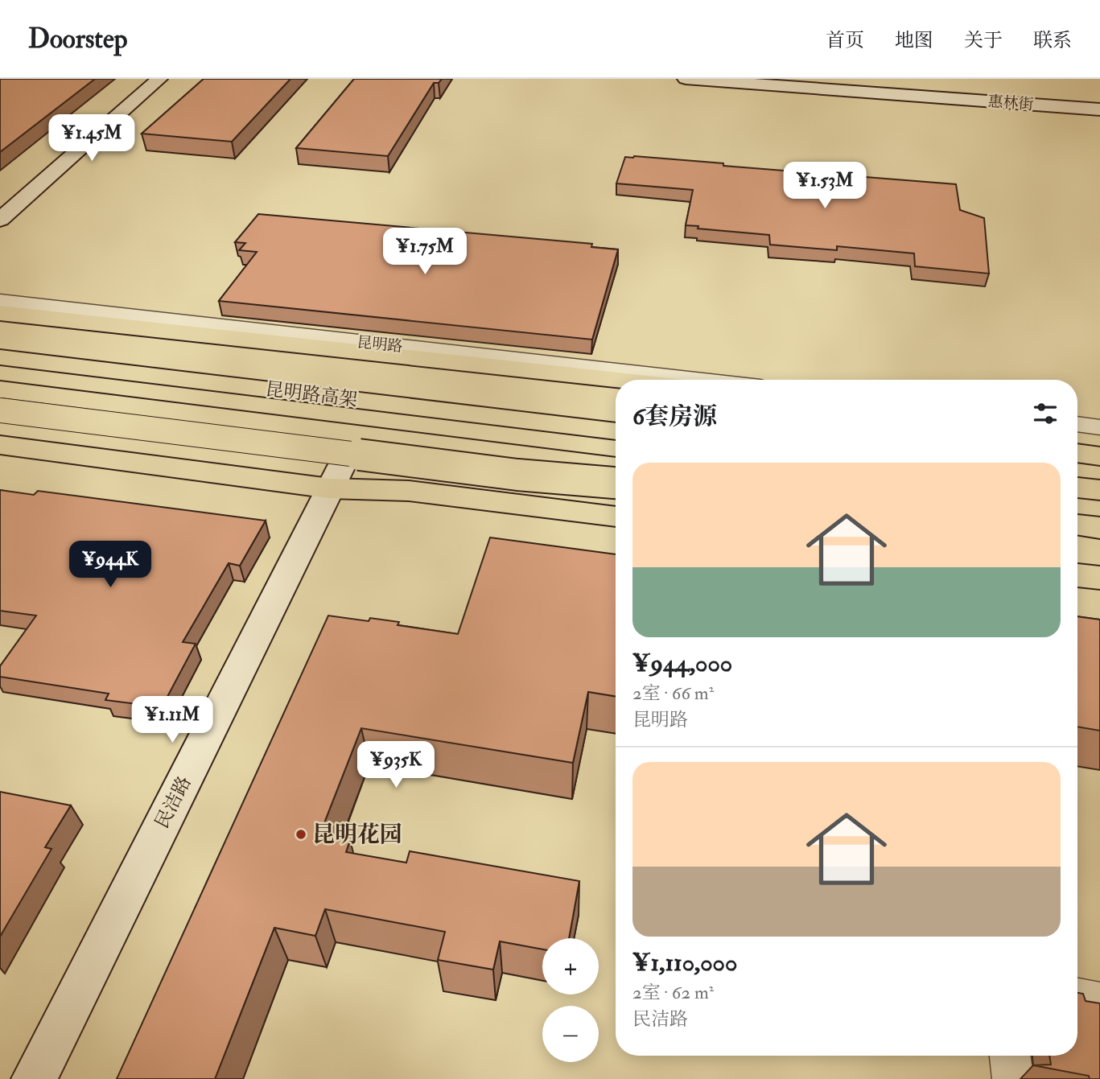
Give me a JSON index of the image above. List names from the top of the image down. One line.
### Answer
{"streets":{"main road":["昆明路高架"],"street":["惠林街","昆明路","民洁路"]},"places":["昆明花园"],"page":{"header":"Doorstep","nav":["首页","地图","关于","联系"],"price":["¥1.45M","¥1.53M","¥1.75M","¥944K","¥1.11M","¥935K"],"heading":"6套房源","list":[{"name":"¥944,000","note":"2室 · 66 m² · 昆明路"},{"name":"¥1,110,000","note":"2室 · 62 m² · 民洁路"}],"map_buttons":["+","−"]}}
